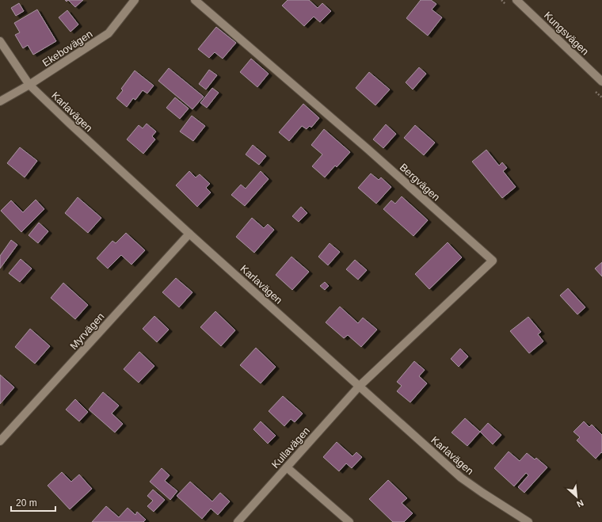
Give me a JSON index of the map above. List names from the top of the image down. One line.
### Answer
{"streets":{"street":["Kungsvägen","Ekebovägen","Karlavägen","Bergvägen","Myrvägen","Kullavägen"]},"crossings":[["Ekebovägen","Karlavägen"],["Karlavägen","Bergvägen"],["Karlavägen","Myrvägen"],["Karlavägen","Kullavägen"],["Bergvägen","Kullavägen"]],"scale_bar":"20 m","north":"bottom right"}
